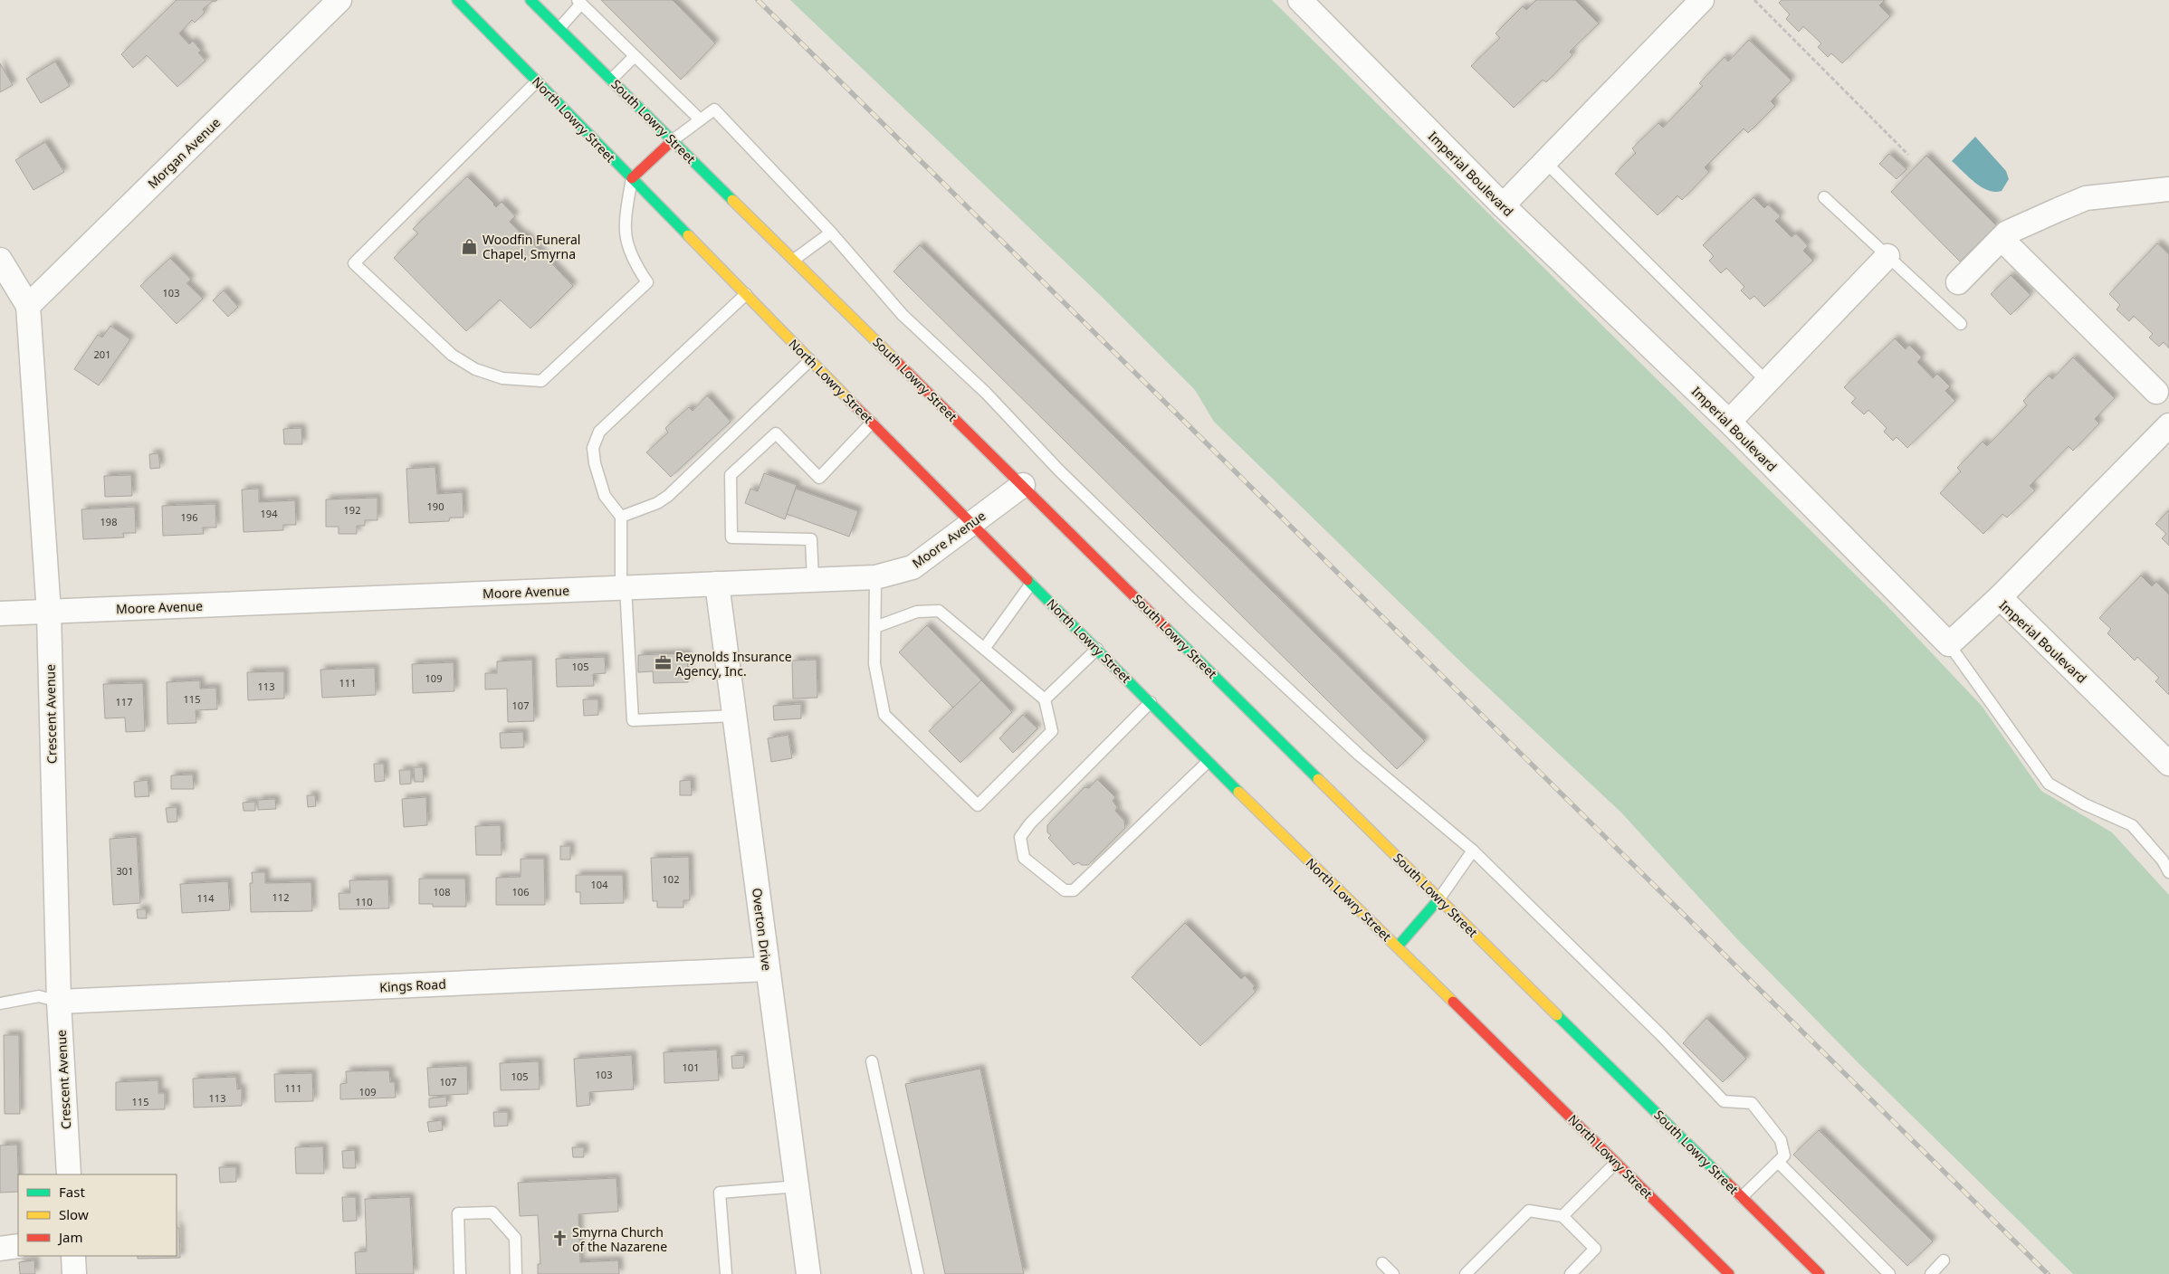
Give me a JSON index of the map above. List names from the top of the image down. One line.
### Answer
{"streets":{"main road":["North Lowry Street","South Lowry Street"],"street":["Morgan Avenue","Imperial Boulevard","Moore Avenue","Crescent Avenue","Overton Drive","Kings Road"]},"crossings":[["North Lowry Street","Moore Avenue"],["South Lowry Street","Moore Avenue"],["Morgan Avenue","Crescent Avenue"],["Moore Avenue","Crescent Avenue"],["Moore Avenue","Overton Drive"],["Crescent Avenue","Kings Road"],["Overton Drive","Kings Road"]],"places":{"shop":["Woodfin Funeral Chapel, Smyrna"],"office":["Reynolds Insurance Agency, Inc."],"church":["Smyrna Church of the Nazarene"]},"house_numbers":["103","201","190","192","194","196","198","105","109","111","113","115","117","107","301","102","104","108","106","112","114","110","101","103","105","107","111","109","113","115"],"legend":["Fast","Slow","Jam"]}
